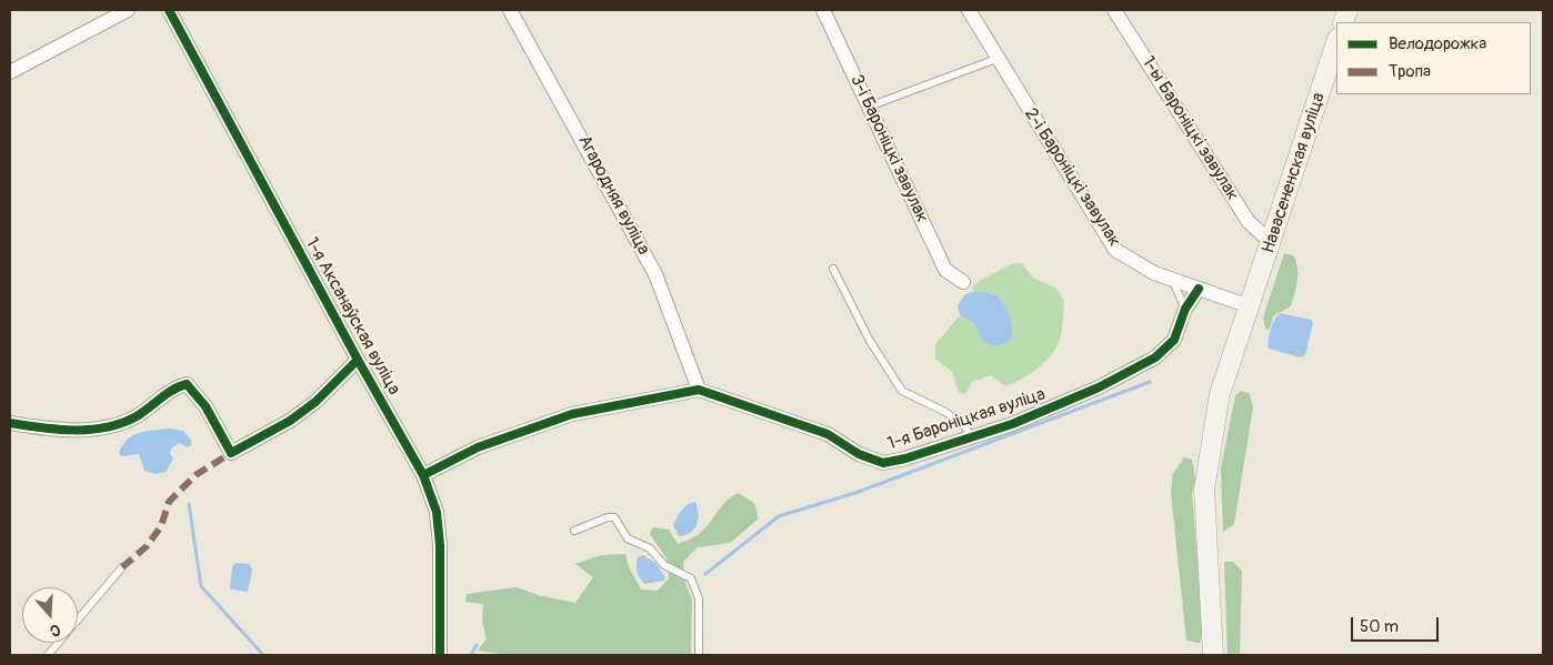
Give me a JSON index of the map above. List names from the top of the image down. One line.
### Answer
{"streets":{"main road":["Навасененская вуліца"],"street":["1-ы Бароніцкі завулак","3-і Бароніцкі завулак","2-і Бароніцкі завулак","Агародняя вуліца","1-я Аксанаўская вуліца","1-я Бароніцкая вуліца"]},"crossings":[["1-ы Бароніцкі завулак","Навасененская вуліца"],["Навасененская вуліца","2-і Бароніцкі завулак"],["2-і Бароніцкі завулак","1-я Бароніцкая вуліца"],["Агародняя вуліца","1-я Бароніцкая вуліца"],["1-я Аксанаўская вуліца","1-я Бароніцкая вуліца"]],"legend":["Велодорожка","Тропа"],"scale_bar":"50 m","north":"bottom"}
